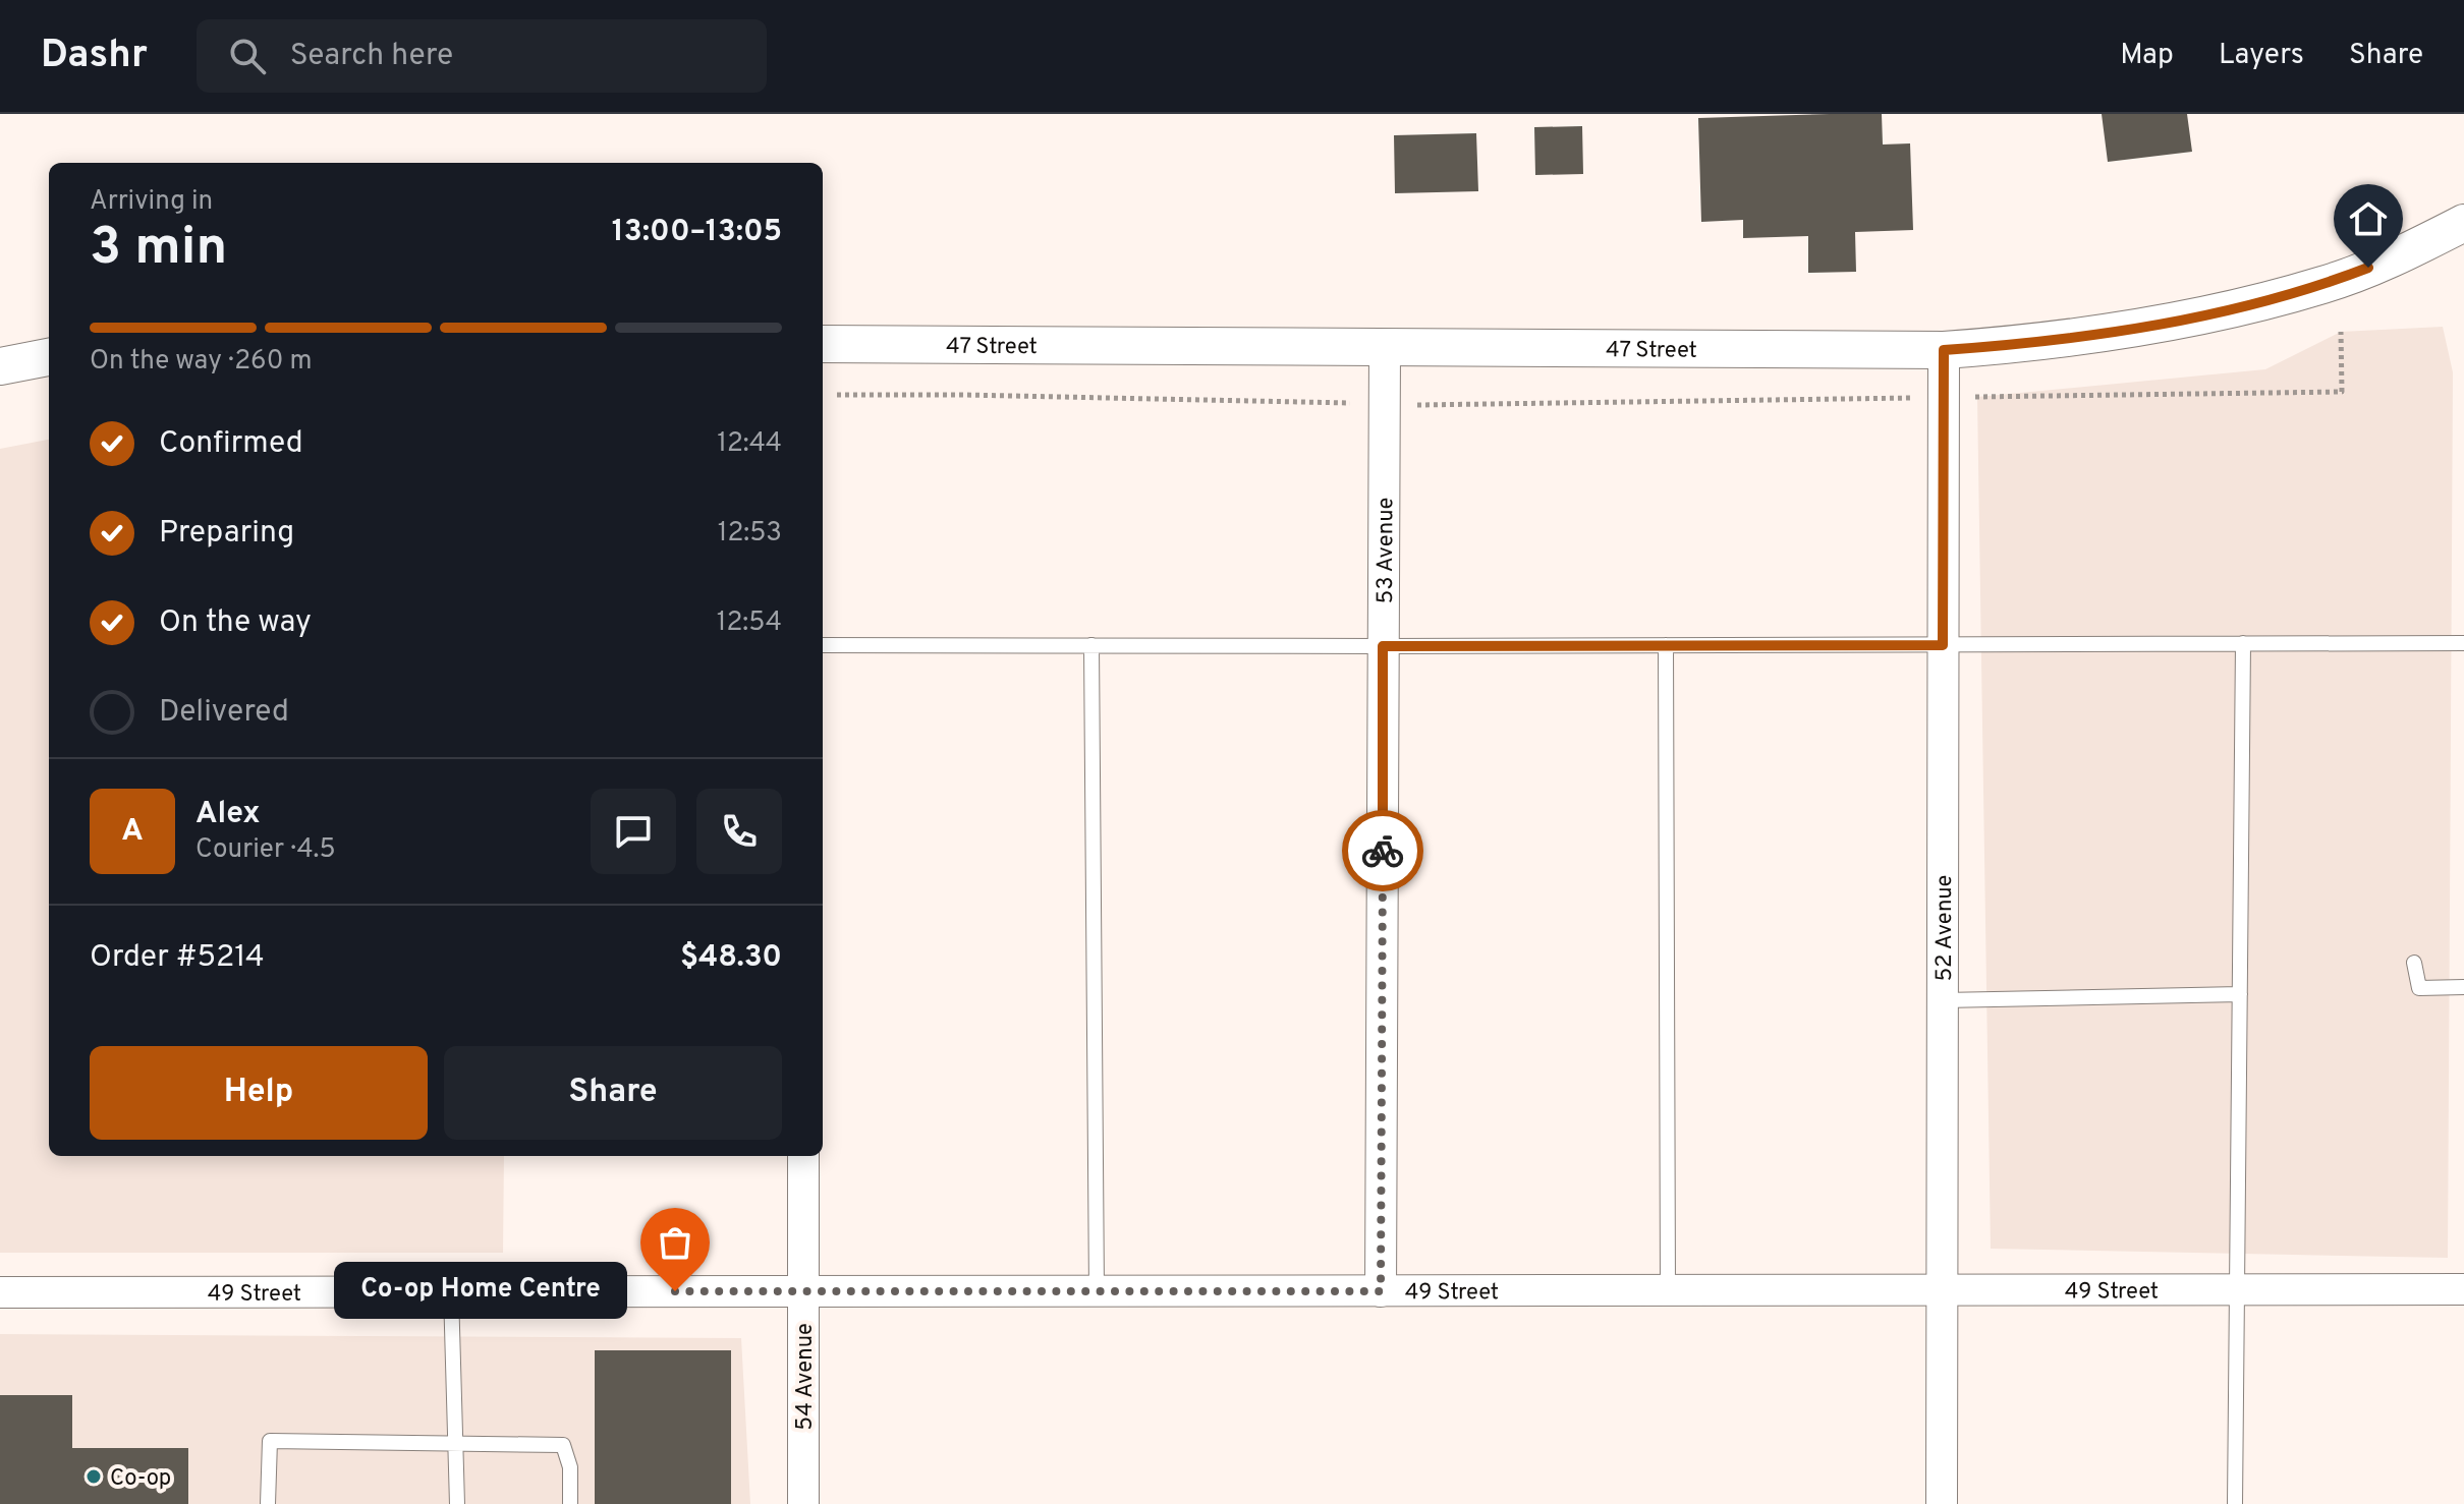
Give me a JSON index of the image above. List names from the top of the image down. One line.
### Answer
{"streets":{"street":["47 Street","53 Avenue","52 Avenue","49 Street","54 Avenue"]},"crossings":[["47 Street","53 Avenue"],["47 Street","52 Avenue"],["53 Avenue","49 Street"],["52 Avenue","49 Street"],["49 Street","54 Avenue"]],"places":["Co-op Home Centre","Co-op"],"page":{"header":"Dashr","search":"Search here","nav":["Map","Layers","Share"],"heading":["3 min","Arriving in","13:00–13:05"],"panel":["Alex","Courier · 4.5","Order #5214","$48.30"],"bar":"On the way · 260 m","list":[["Confirmed","12:44"],["Preparing","12:53"],["On the way","12:54"],"Delivered"],"round":"A","buttons":["Help","Share"],"bubble":"Co-op Home Centre"}}
